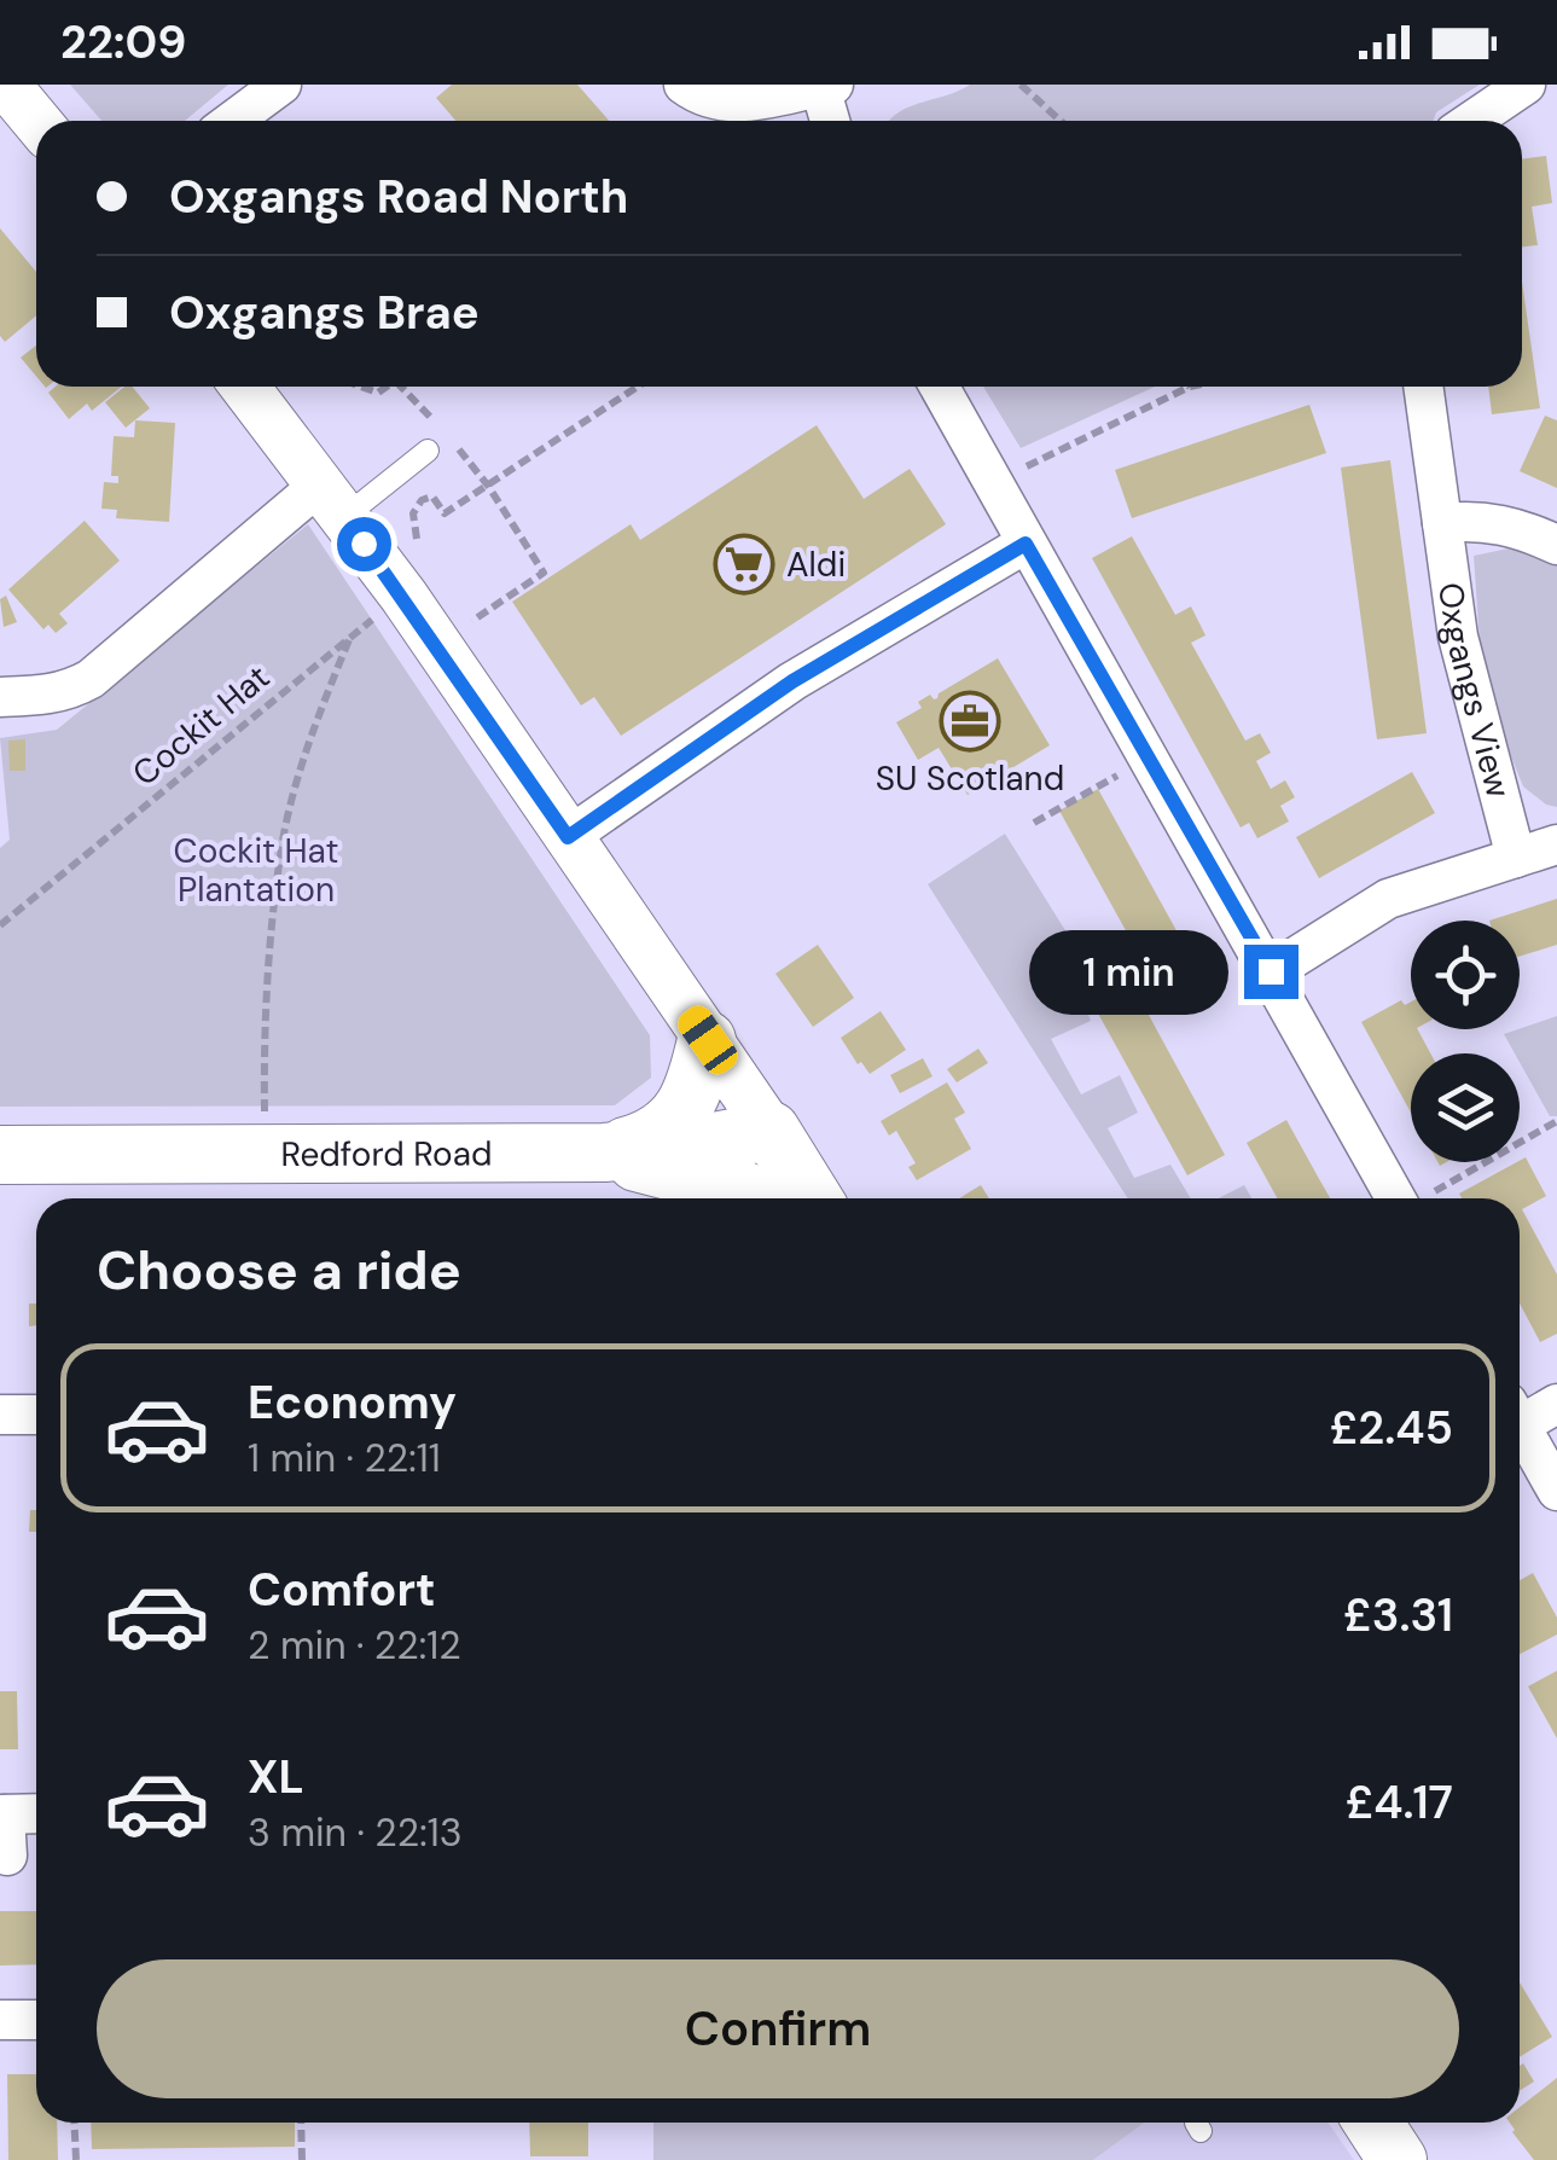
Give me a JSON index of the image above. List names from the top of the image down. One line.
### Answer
{"streets":{"main road":["Redford Road"],"street":["Oxgangs View"],"path":["Cockit Hat"]},"parks":["Cockit Hat Plantation"],"places":{"supermarket":["Aldi"],"office":["SU Scotland"]},"page":{"status":"22:09","banner":["Oxgangs Road North","Oxgangs Brae"],"bubble":"1 min","heading":"Choose a ride","list":[{"name":"Economy","note":"1 min · 22:11","value":"£2.45"},{"name":"Comfort","note":"2 min · 22:12","value":"£3.31"},{"name":"XL","note":"3 min · 22:13","value":"£4.17"}],"buttons":"Confirm"}}
